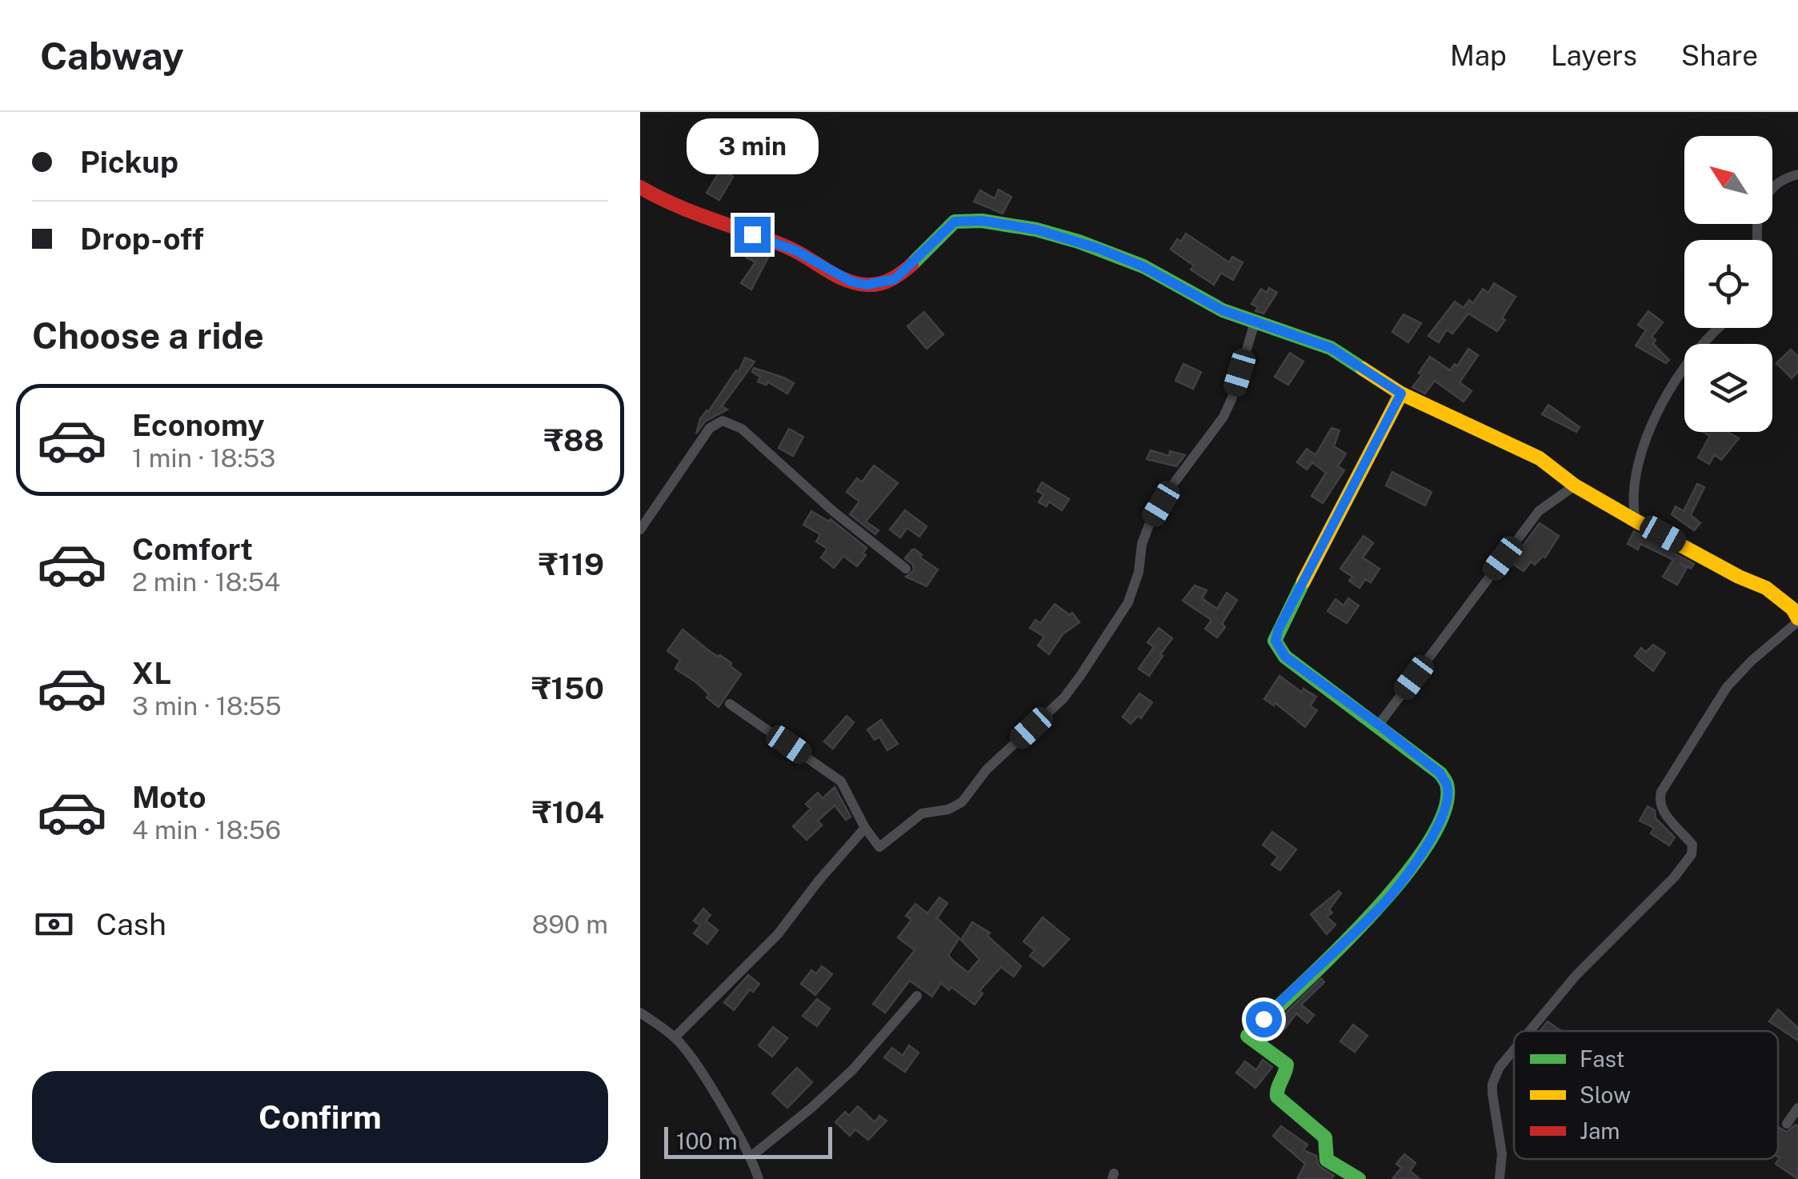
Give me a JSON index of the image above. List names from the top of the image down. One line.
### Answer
{"legend":["Fast","Slow","Jam"],"scale_bar":"100 m","north":"top left","page":{"header":"Cabway","nav":["Map","Layers","Share"],"banner":["Pickup","Drop-off"],"bubble":"3 min","heading":"Choose a ride","list":[{"name":"Economy","note":"1 min · 18:53","value":"₹88"},{"name":"Comfort","note":"2 min · 18:54","value":"₹119"},{"name":"XL","note":"3 min · 18:55","value":"₹150"},{"name":"Moto","note":"4 min · 18:56","value":"₹104"}],"pay":["Cash","890 m"],"buttons":"Confirm","scale":"100 m"}}
